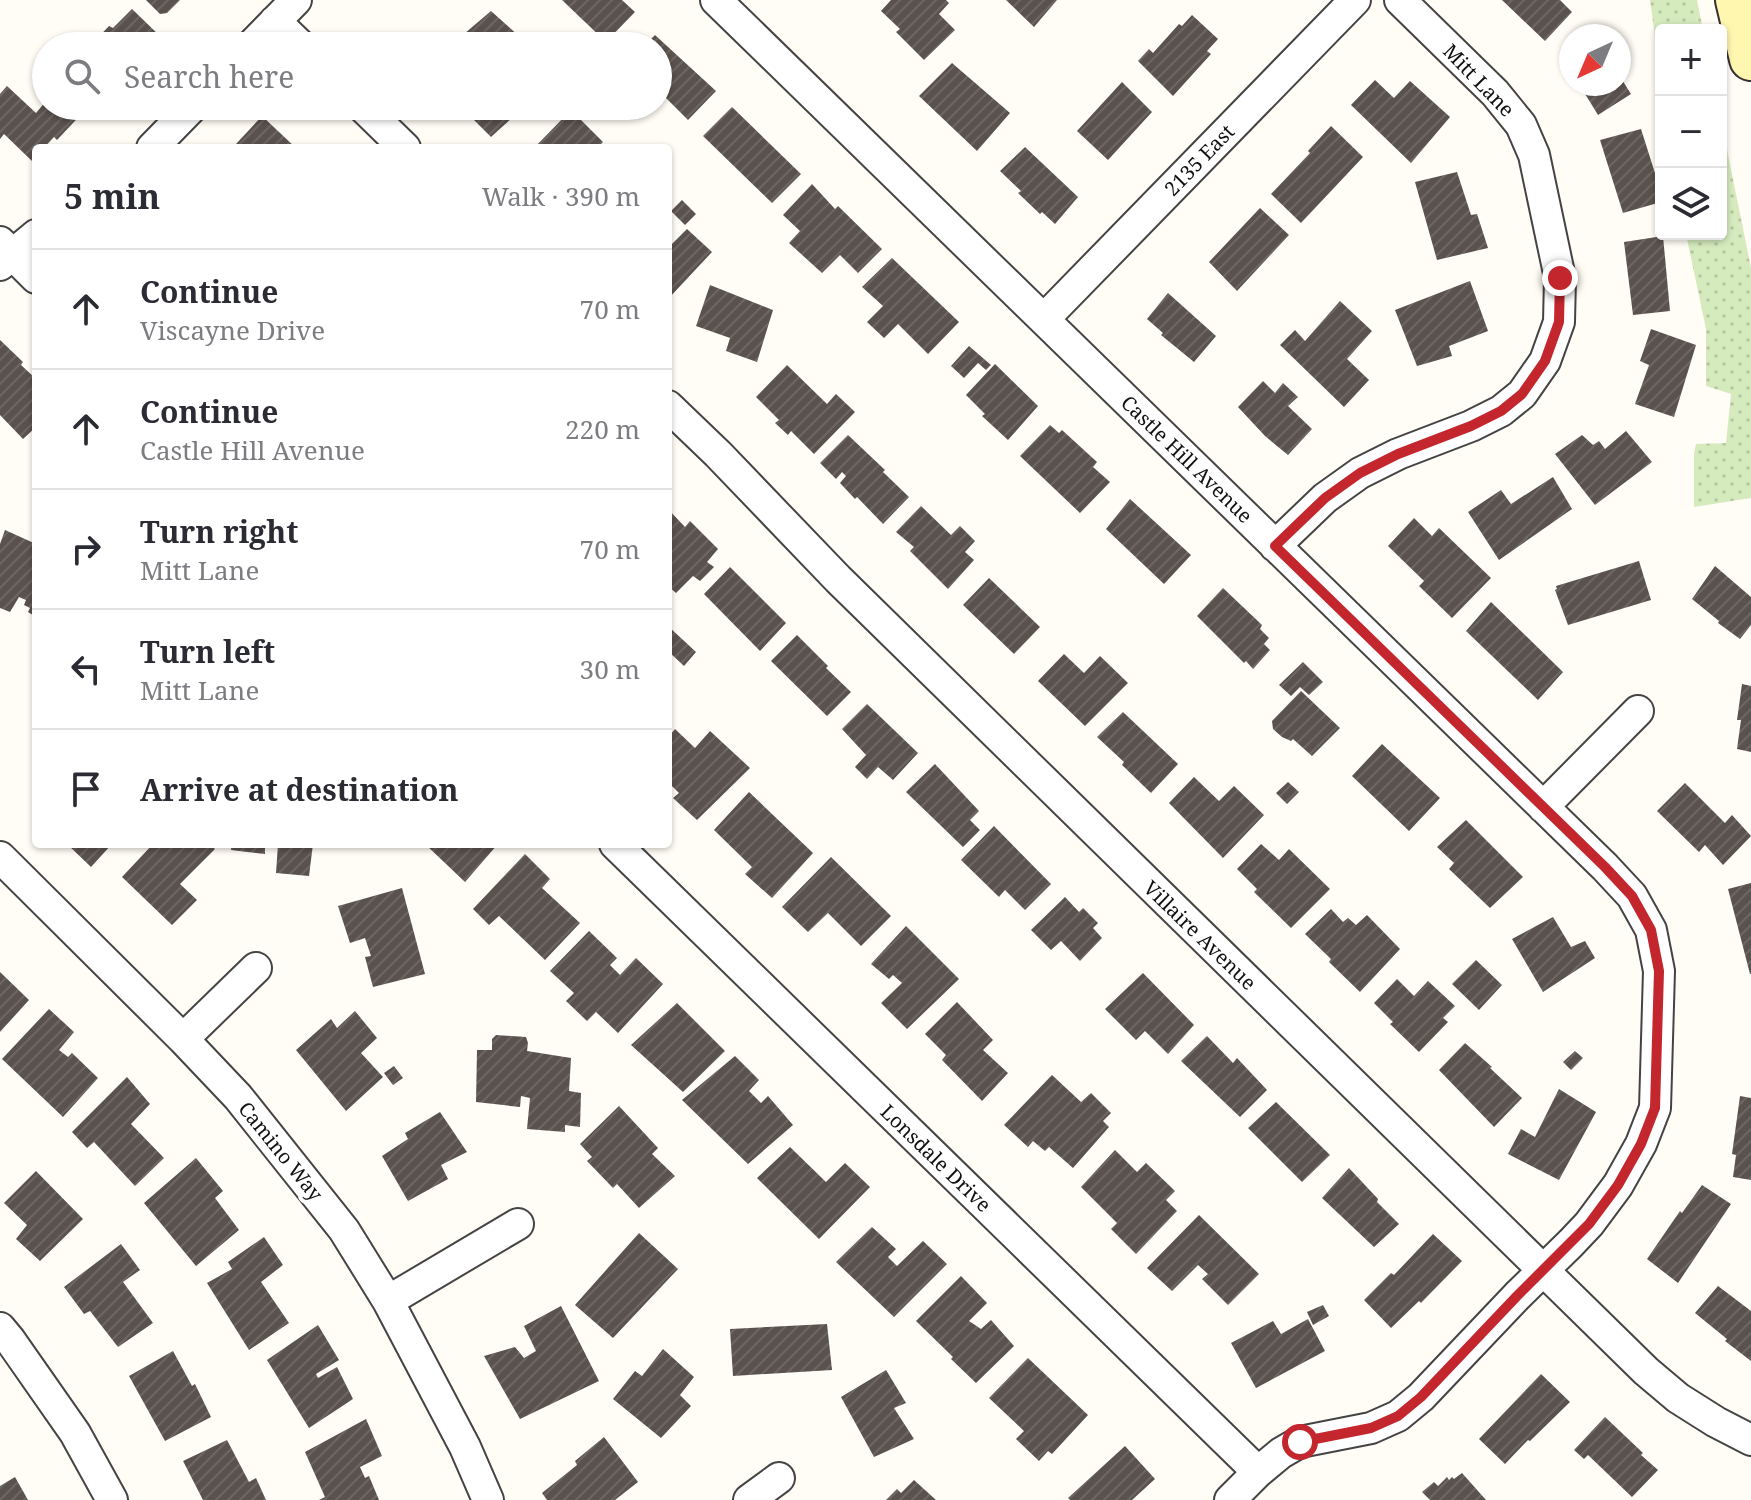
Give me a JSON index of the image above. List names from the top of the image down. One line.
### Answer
{"streets":{"street":["Mitt Lane","2135 East","Castle Hill Avenue","Villaire Avenue","Camino Way","Lonsdale Drive"]},"crossings":[["Mitt Lane","Castle Hill Avenue"],["2135 East","Castle Hill Avenue"],["Castle Hill Avenue","Villaire Avenue"],["Castle Hill Avenue","Lonsdale Drive"]],"north":"bottom left","page":{"map_buttons":["+","−"],"search":"Search here","heading":["5 min","Walk · 390 m"],"list":[["Continue","Viscayne Drive","70 m"],["Continue","Castle Hill Avenue","220 m"],["Turn right","Mitt Lane","70 m"],["Turn left","Mitt Lane","30 m"],"Arrive at destination"]}}
